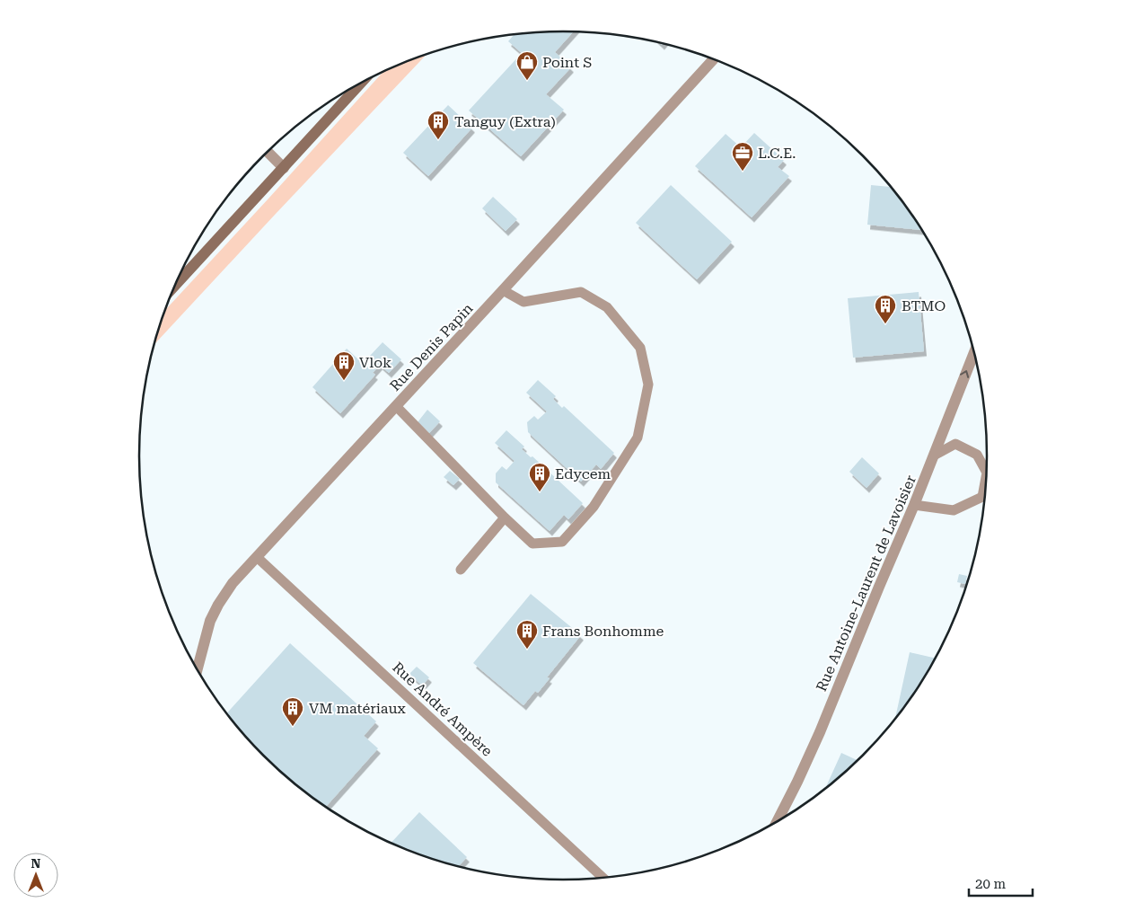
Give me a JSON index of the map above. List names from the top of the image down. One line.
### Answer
{"streets":{"street":["Rue Denis Papin","Rue Antoine-Laurent de Lavoisier"],"lane":["Rue André Ampère"]},"crossings":[["Rue Denis Papin","Rue André Ampère"]],"places":{"shop":["Point S"],"building":["Tanguy (Extra)","BTMO","Vlok","Edycem","Frans Bonhomme","VM matériaux"],"office":["L.C.E."]},"scale_bar":"20 m","north":"top"}
